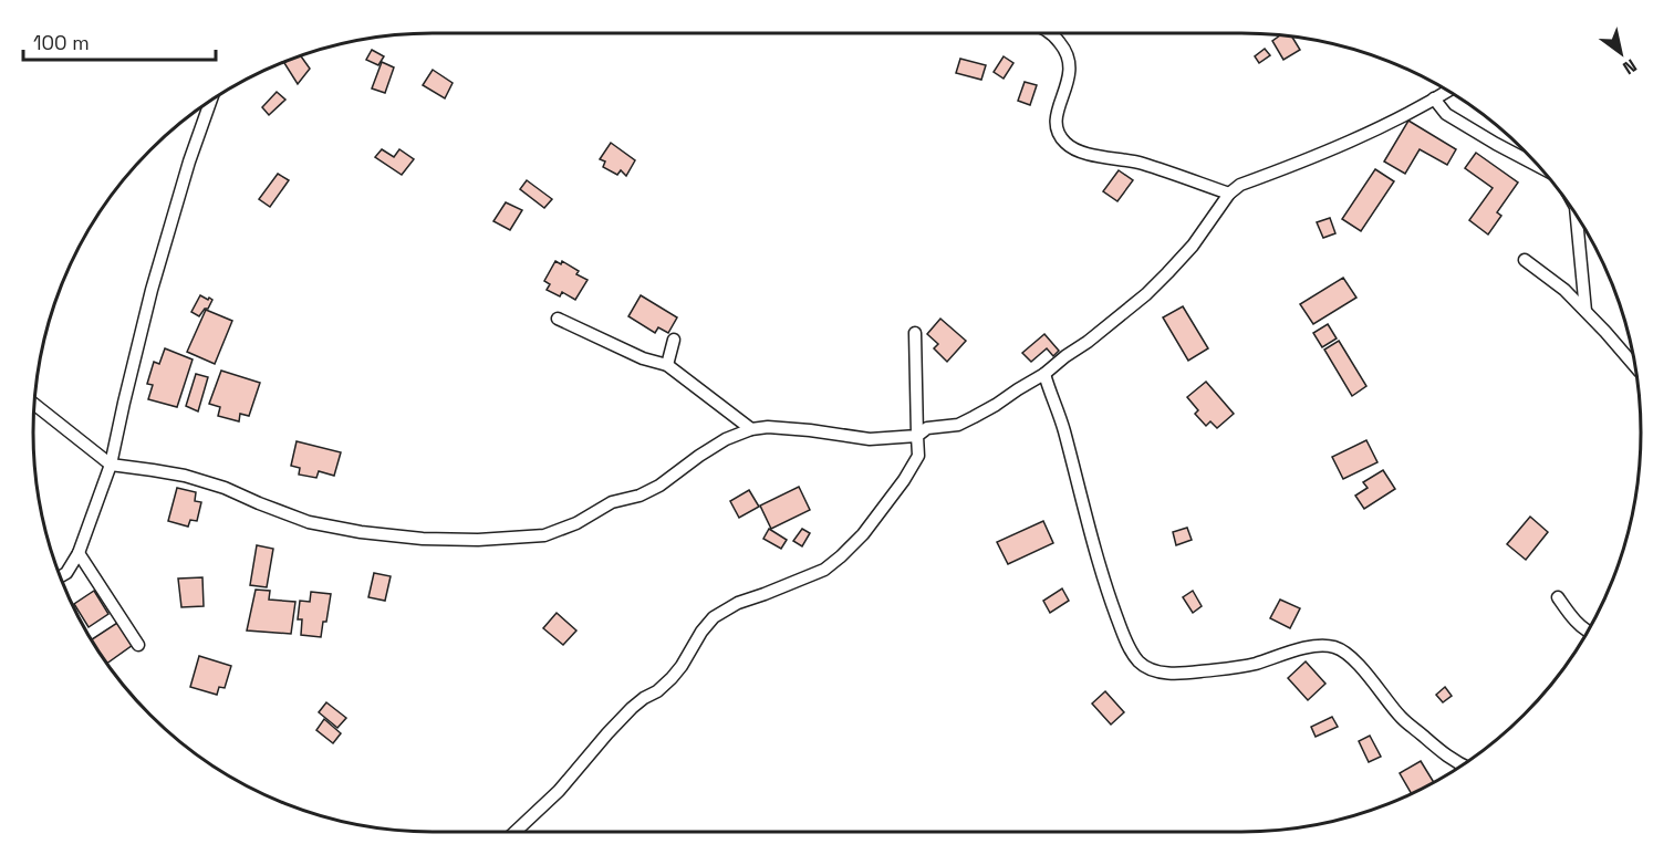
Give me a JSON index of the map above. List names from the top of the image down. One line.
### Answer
{"scale_bar":"100 m","north":"bottom right"}
